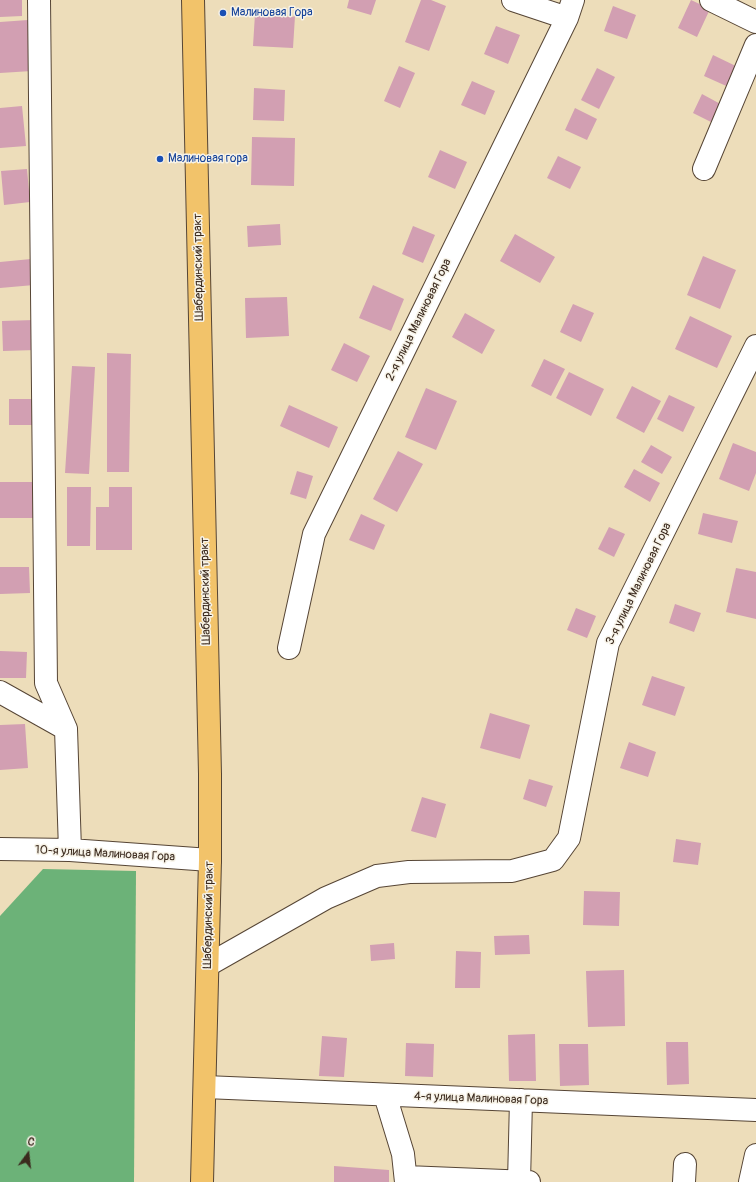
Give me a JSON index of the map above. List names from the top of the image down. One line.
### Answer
{"streets":{"main road":["Шабердинский тракт"],"street":["2-я улица Малиновая Гора","3-я улица Малиновая Гора","10-я улица Малиновая Гора","4-я улица Малиновая Гора"]},"crossings":[["Шабердинский тракт","3-я улица Малиновая Гора"],["Шабердинский тракт","10-я улица Малиновая Гора"],["Шабердинский тракт","4-я улица Малиновая Гора"]],"places":["Малиновая Гора","Малиновая гора"],"north":"top"}
